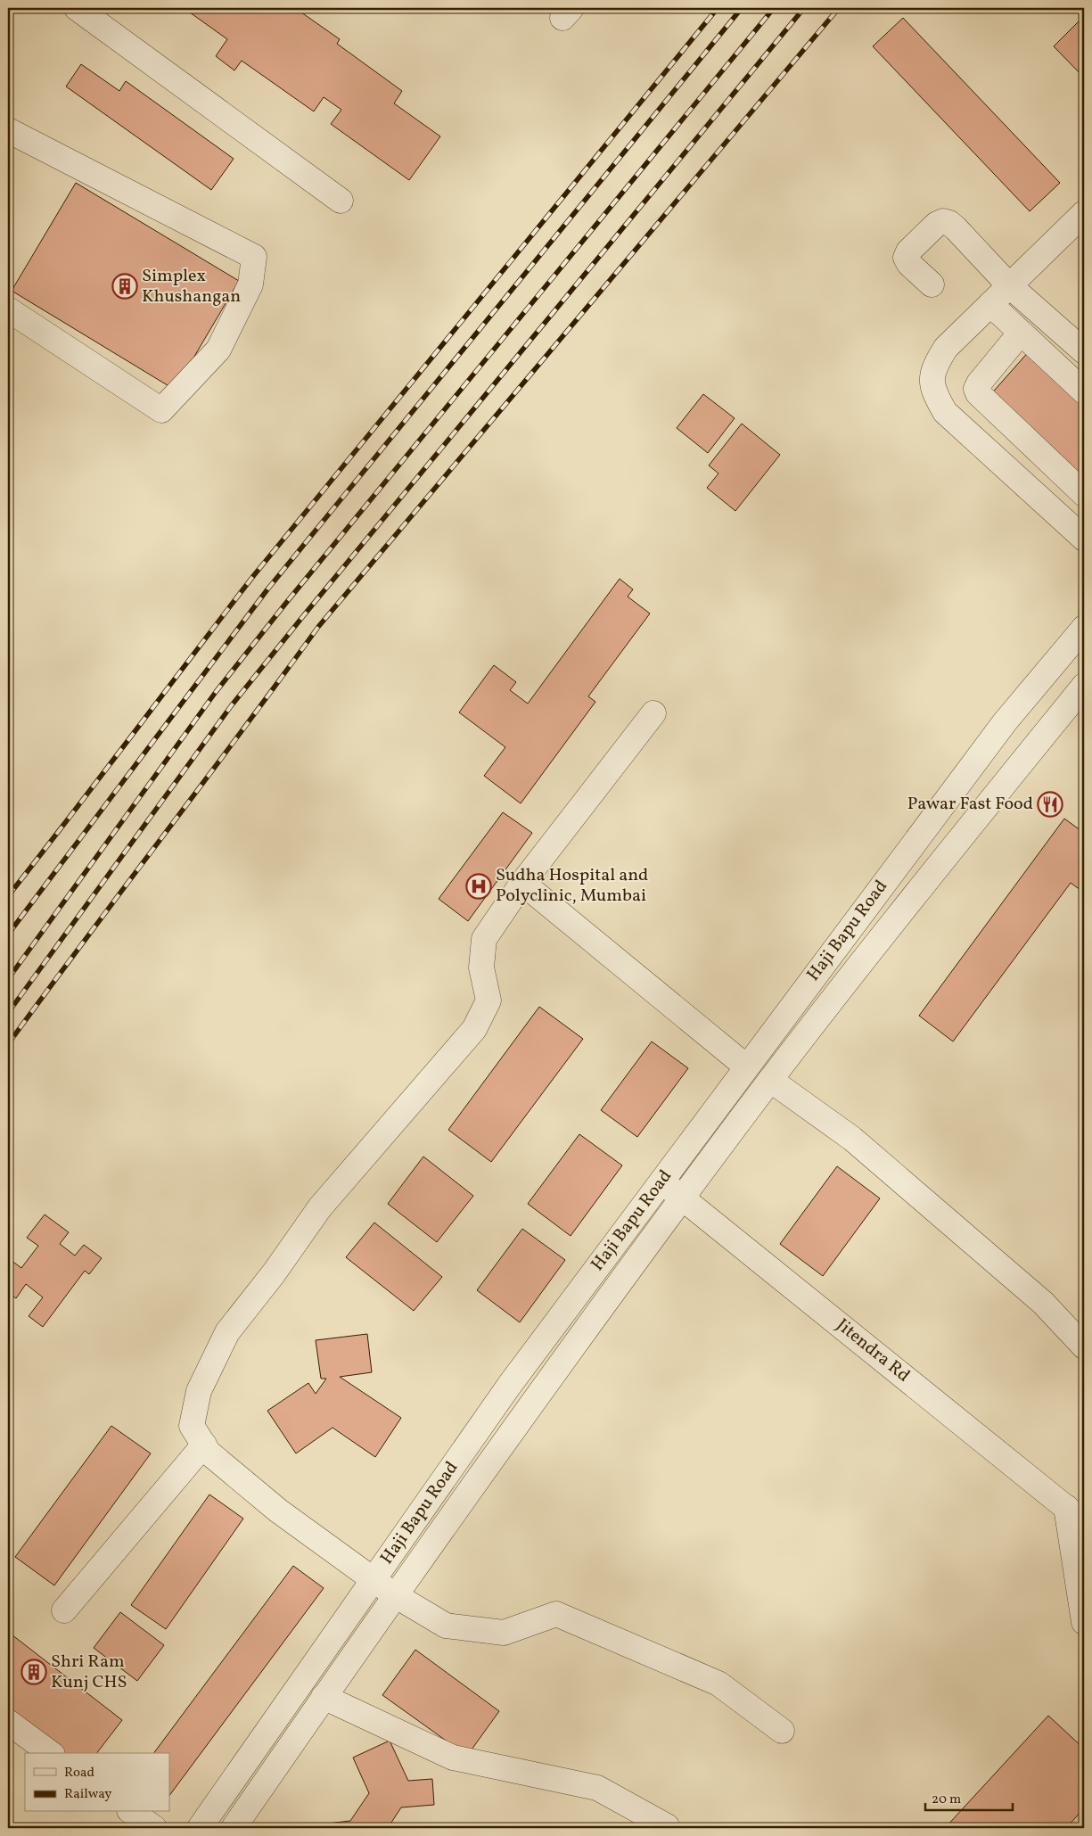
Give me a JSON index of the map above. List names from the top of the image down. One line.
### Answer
{"streets":{"street":["Haji Bapu Road","Jitendra Rd"]},"crossings":[["Haji Bapu Road","Jitendra Rd"]],"places":{"building":["Simplex Khushangan","Shri Ram Kunj CHS"],"restaurant":["Pawar Fast Food"],"hospital":["Sudha Hospital and Polyclinic, Mumbai"]},"legend":["Road","Railway"],"scale_bar":"20 m"}
